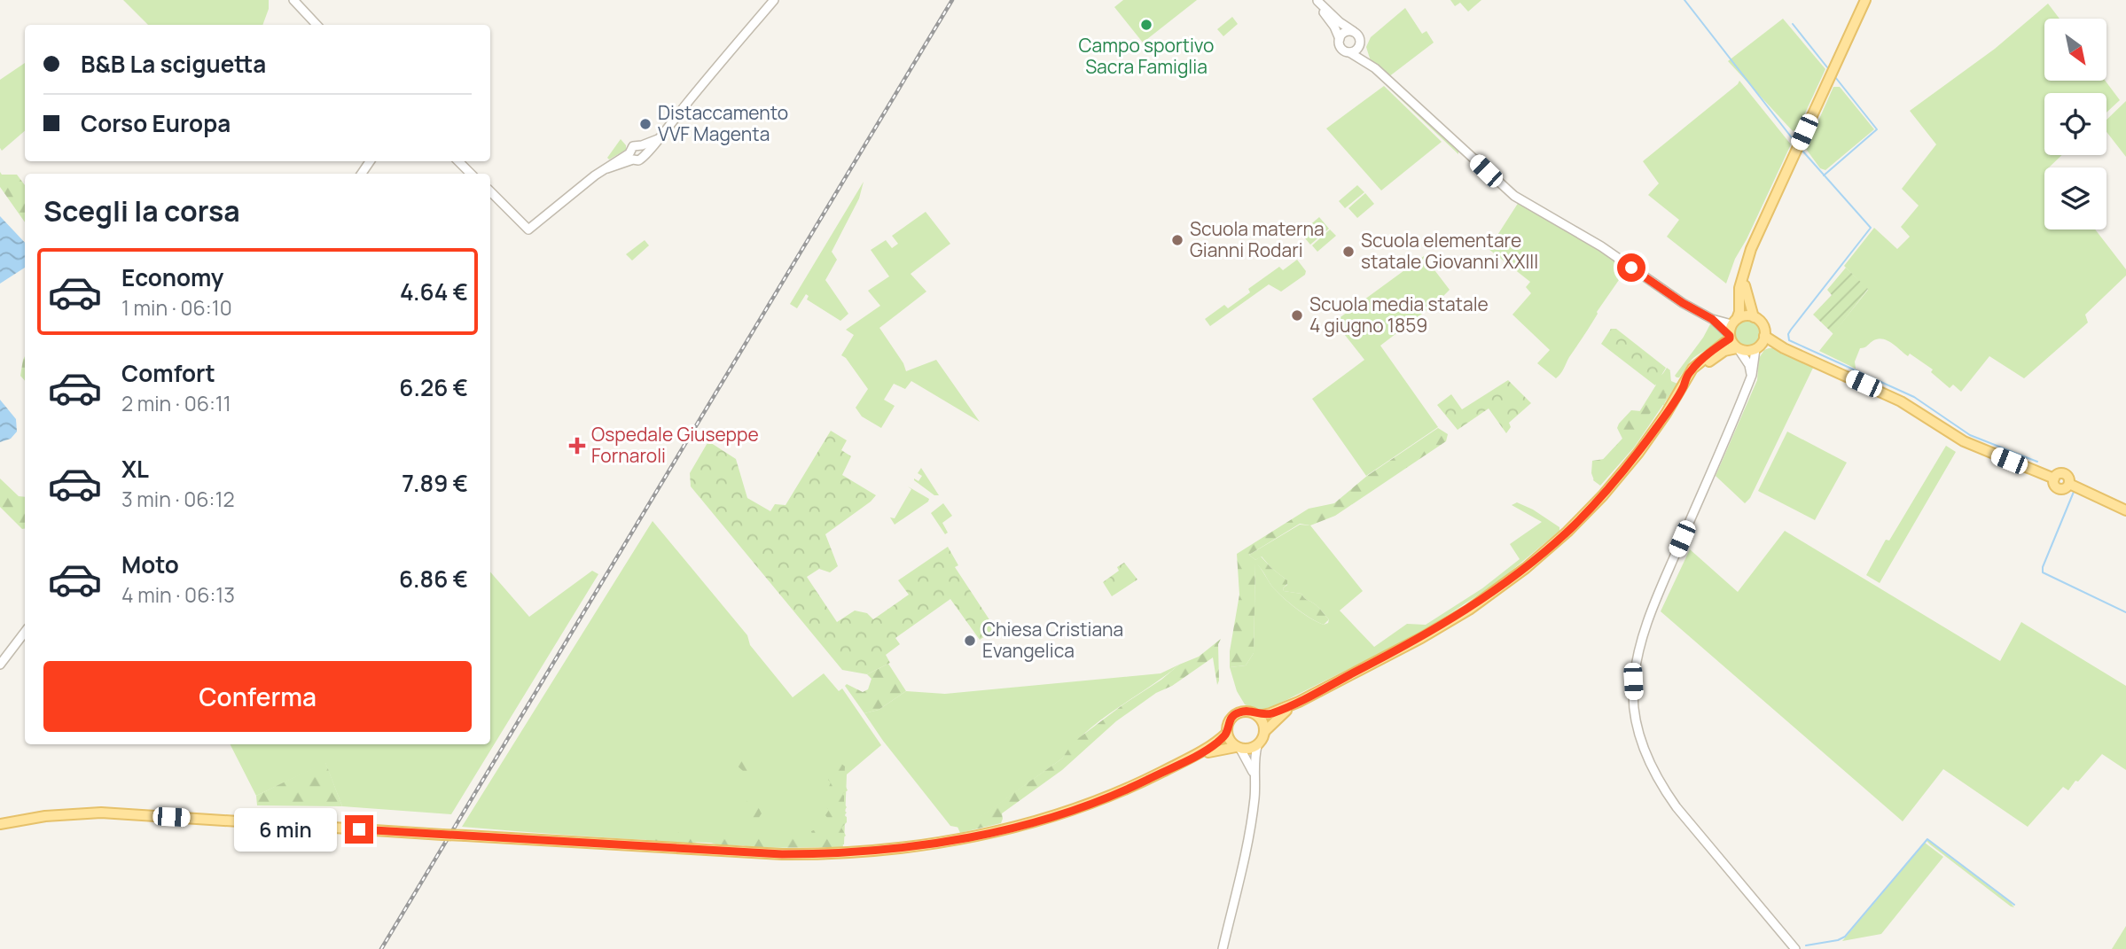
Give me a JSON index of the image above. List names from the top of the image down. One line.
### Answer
{"places":{"other":["Campo sportivo Sacra Famiglia","Distaccamento VVF Magenta","Scuola materna Gianni Rodari","Scuola elementare statale Giovanni XXIII","Scuola media statale 4 giugno 1859","Chiesa Cristiana Evangelica"],"health":["Ospedale Giuseppe Fornaroli"]},"north":"bottom right","page":{"banner":["B&B La sciguetta","Corso Europa"],"heading":"Scegli la corsa","list":[{"name":"Economy","note":"1 min · 06:10","value":"4.64 €"},{"name":"Comfort","note":"2 min · 06:11","value":"6.26 €"},{"name":"XL","note":"3 min · 06:12","value":"7.89 €"},{"name":"Moto","note":"4 min · 06:13","value":"6.86 €"}],"buttons":"Conferma","bubble":"6 min"}}
